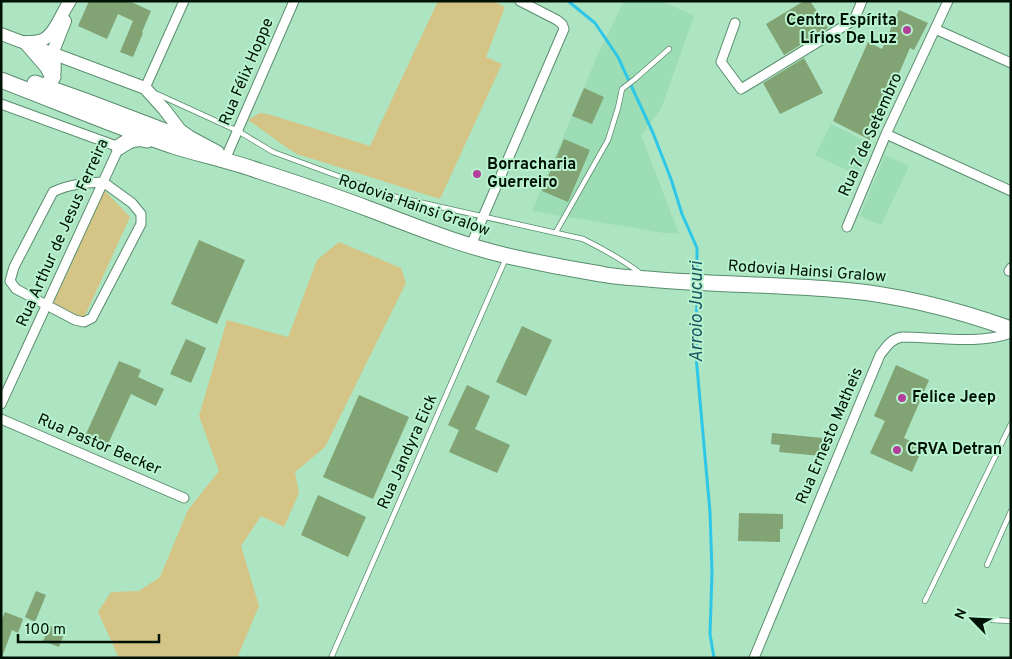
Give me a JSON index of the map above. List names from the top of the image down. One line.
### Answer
{"streets":{"main road":["Rodovia Hainsi Gralow"],"street":["Rua Félix Hoppe","Rua 7 de Setembro","Rua Arthur de Jesus Ferreira","Rua Ernesto Matheis","Rua Pastor Becker"],"lane":["Rua Jandyra Eick"]},"crossings":[["Rua Félix Hoppe","Rodovia Hainsi Gralow"],["Rodovia Hainsi Gralow","Rua Arthur de Jesus Ferreira"],["Rodovia Hainsi Gralow","Rua Jandyra Eick"]],"water":["Arroio Jucuri"],"places":["Centro Espírita Lírios De Luz","Borracharia Guerreiro","Felice Jeep","CRVA Detran"],"scale_bar":"100 m","north":"top left"}
